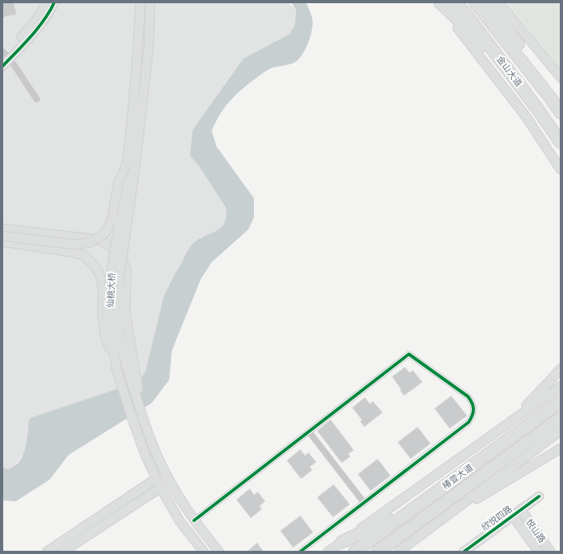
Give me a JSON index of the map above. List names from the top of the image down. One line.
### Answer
{"streets":{"highway":["金山大道","椿萱大道"],"main road":["仙桃大桥","欣悦四路","悦山路"]},"crossings":[["欣悦四路","悦山路"]]}
